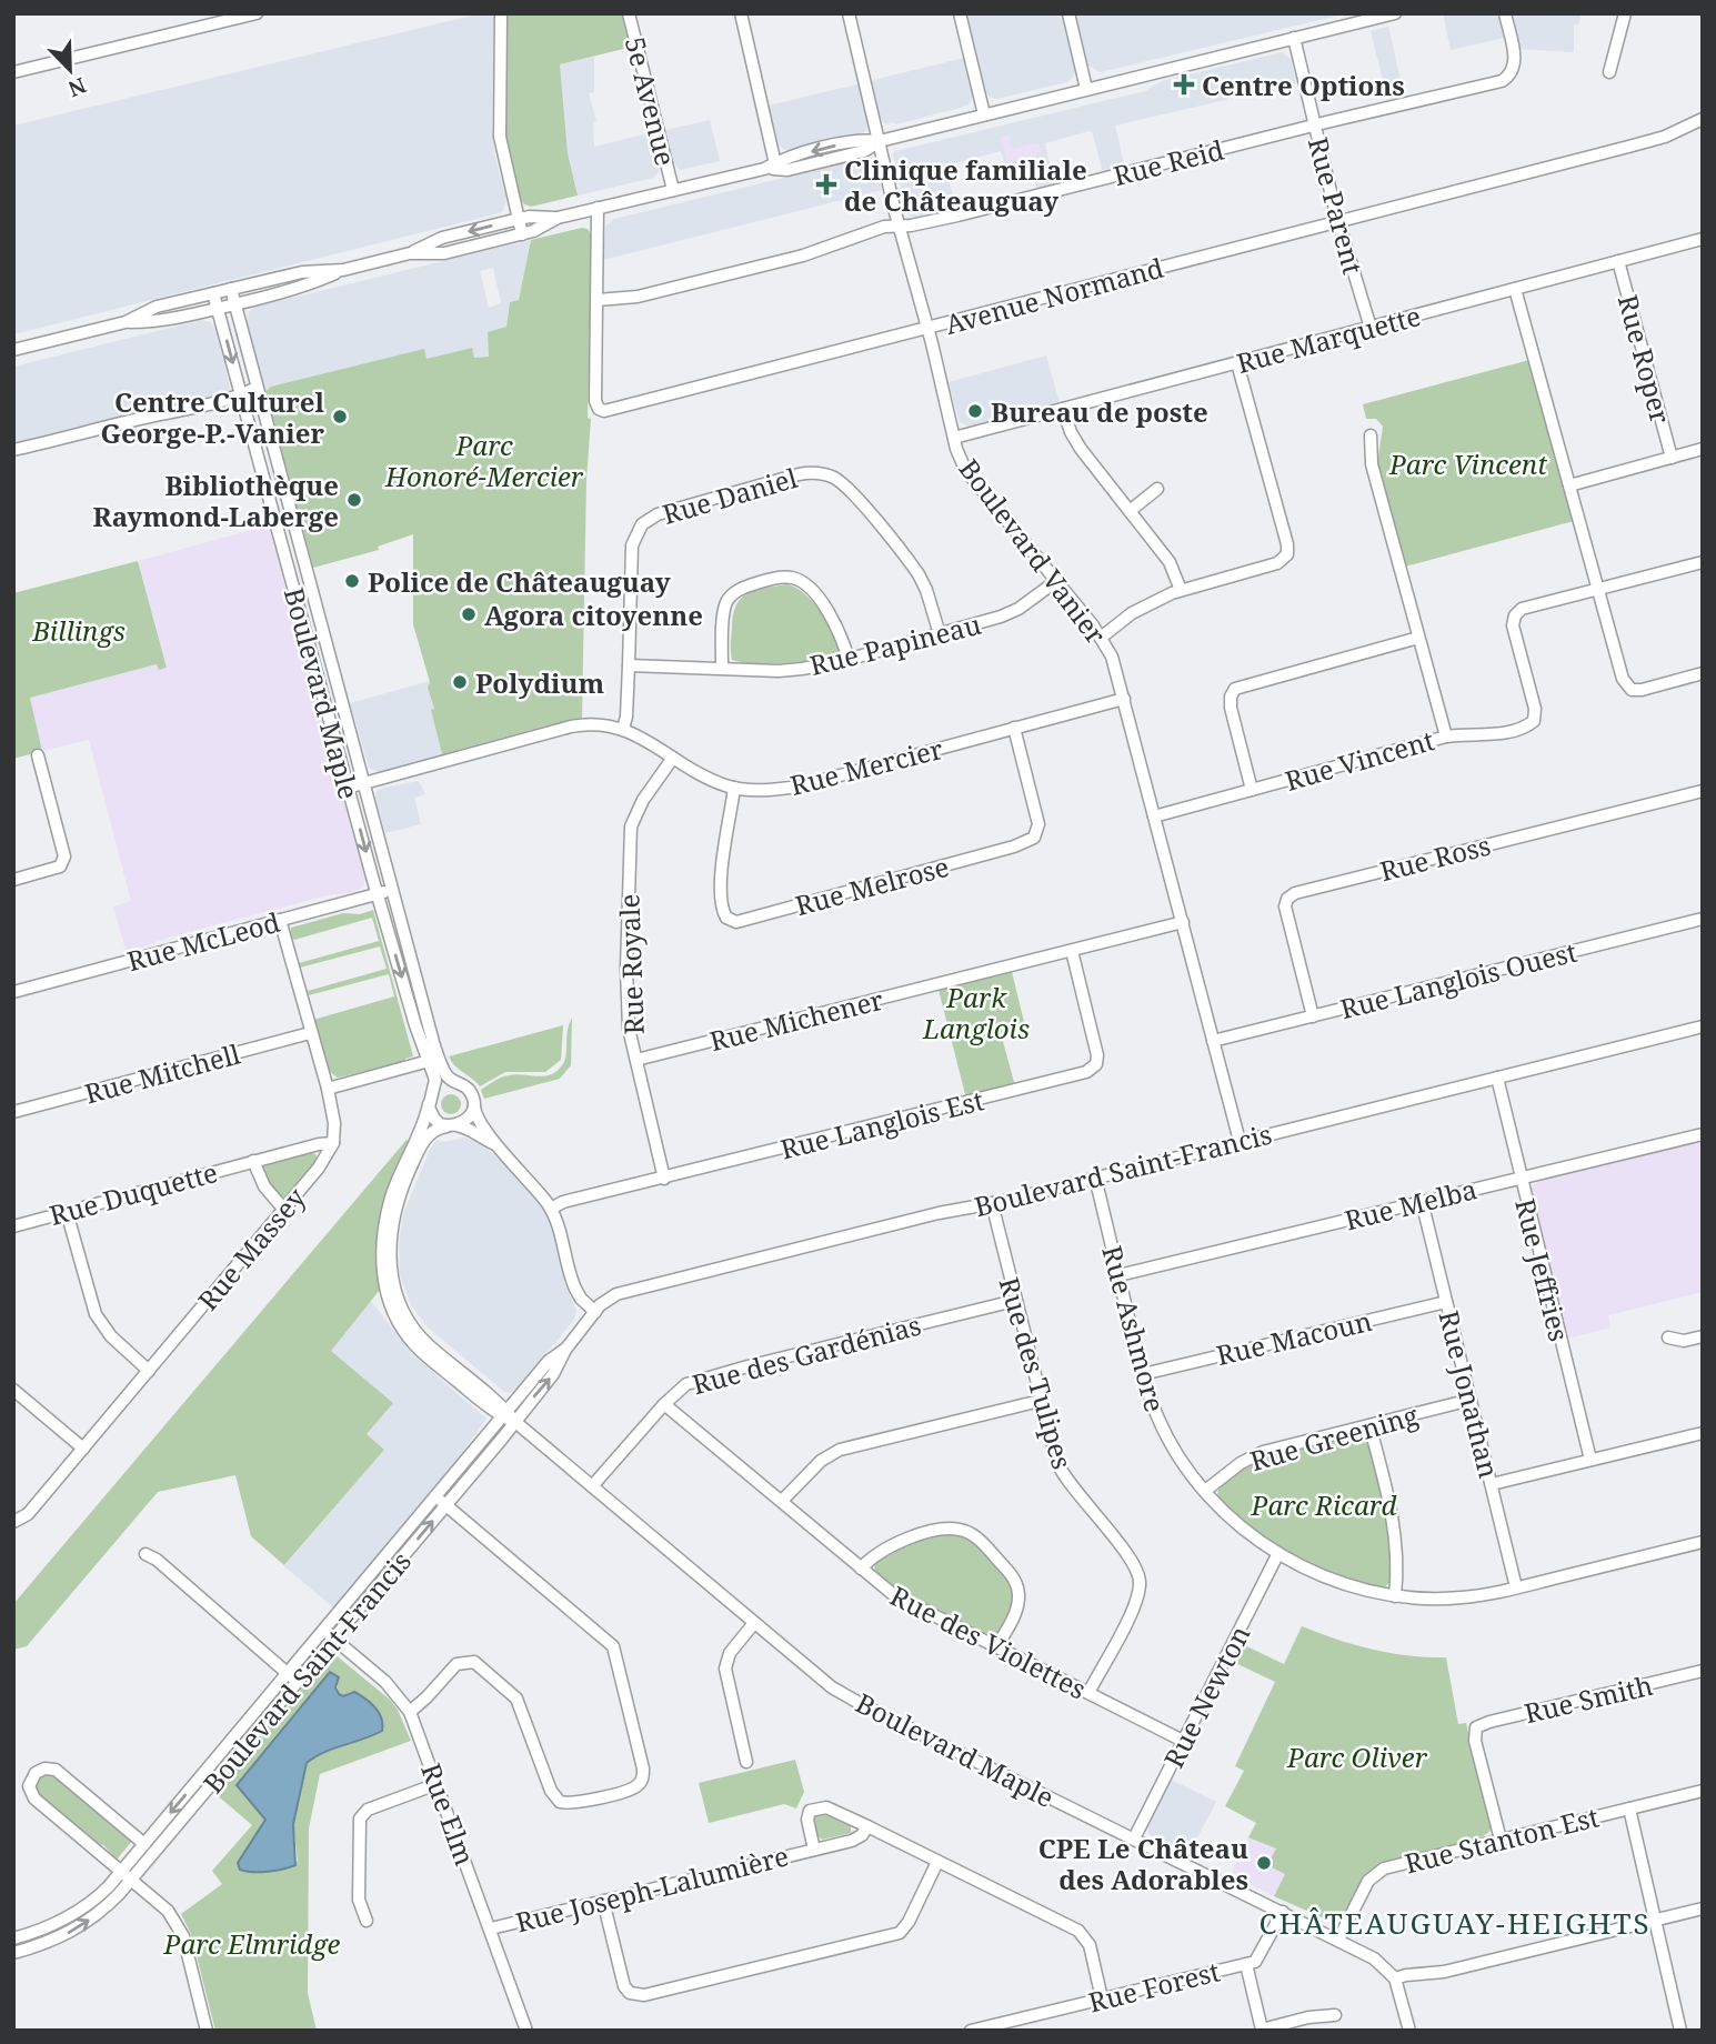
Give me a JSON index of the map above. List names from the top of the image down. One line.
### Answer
{"streets":{"street":["5e Avenue","Rue Reid","Rue Parent","Avenue Normand","Rue Marquette","Rue Roper","Rue Daniel","Boulevard Vanier","Rue Papineau","Boulevard Maple","Rue Vincent","Rue Mercier","Rue Ross","Rue Melrose","Rue McLeod","Rue Royale","Rue Langlois Ouest","Rue Michener","Rue Mitchell","Rue Langlois Est","Boulevard Saint-Francis","Rue Duquette","Rue Melba","Rue Massey","Rue Jeffries","Rue Ashmore","Rue Macoun","Rue des Gardénias","Rue des Tulipes","Rue Jonathan","Rue Greening","Rue des Violettes","Rue Newton","Rue Smith","Rue Elm","Rue Stanton Est","Rue Joseph-Lalumière","Rue Forest"]},"crossings":[["Rue Reid","Rue Parent"],["Rue Reid","Avenue Normand"],["Rue Reid","Boulevard Vanier"],["Rue Parent","Avenue Normand"],["Rue Parent","Rue Marquette"],["Avenue Normand","Boulevard Vanier"],["Rue Marquette","Rue Roper"],["Rue Marquette","Boulevard Vanier"],["Rue Daniel","Rue Papineau"],["Rue Daniel","Rue Mercier"],["Boulevard Vanier","Rue Papineau"],["Boulevard Vanier","Rue Vincent"],["Boulevard Vanier","Rue Mercier"],["Boulevard Vanier","Rue Langlois Ouest"],["Boulevard Vanier","Rue Michener"],["Boulevard Vanier","Boulevard Saint-Francis"],["Boulevard Maple","Rue Mercier"],["Boulevard Maple","Rue McLeod"],["Boulevard Maple","Boulevard Saint-Francis"],["Boulevard Maple","Rue des Gardénias"],["Boulevard Maple","Rue Newton"],["Boulevard Maple","Rue Stanton Est"],["Boulevard Maple","Rue Forest"],["Rue Mercier","Rue Melrose"],["Rue Mercier","Rue Royale"],["Rue Ross","Rue Langlois Ouest"],["Rue Royale","Rue Michener"],["Rue Royale","Rue Langlois Est"],["Rue Michener","Rue Langlois Est"],["Boulevard Saint-Francis","Rue Jeffries"],["Boulevard Saint-Francis","Rue Ashmore"],["Boulevard Saint-Francis","Rue des Tulipes"],["Boulevard Saint-Francis","Rue Elm"],["Rue Duquette","Rue Massey"],["Rue Melba","Rue Jeffries"],["Rue Melba","Rue Ashmore"],["Rue Melba","Rue Jonathan"],["Rue Ashmore","Rue Macoun"],["Rue Ashmore","Rue Jonathan"],["Rue Ashmore","Rue Greening"],["Rue Ashmore","Rue Newton"],["Rue Macoun","Rue Jonathan"],["Rue des Gardénias","Rue des Tulipes"],["Rue des Gardénias","Rue des Violettes"],["Rue des Tulipes","Rue des Violettes"],["Rue Jonathan","Rue Greening"],["Rue des Violettes","Rue Newton"],["Rue Smith","Rue Stanton Est"],["Rue Elm","Rue Joseph-Lalumière"],["Rue Joseph-Lalumière","Rue Forest"]],"districts":["CHÂTEAUGUAY-HEIGHTS"],"parks":["Parc Honoré-Mercier","Parc Vincent","Billings","Park Langlois","Parc Ricard","Parc Oliver","Parc Elmridge"],"places":{"health":["Centre Options","Clinique familiale de Châteauguay"],"other":["Bureau de poste","Centre Culturel George-P.-Vanier","Bibliothèque Raymond-Laberge","Police de Châteauguay","Agora citoyenne","Polydium","CPE Le Château des Adorables"]},"north":"bottom right"}
